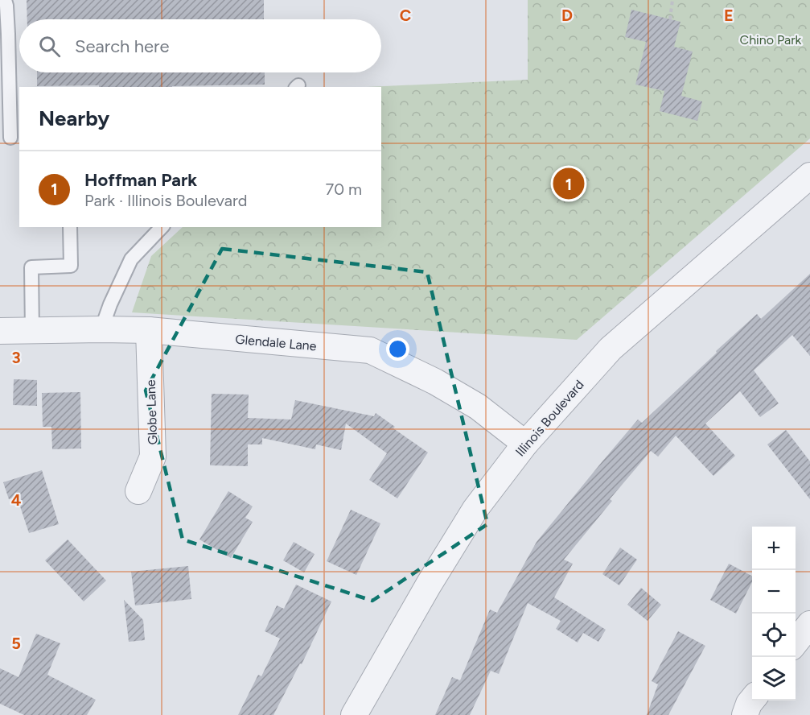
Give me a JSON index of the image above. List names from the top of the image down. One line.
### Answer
{"streets":{"street":["Glendale Lane","Globe Lane","Illinois Boulevard"]},"crossings":[["Glendale Lane","Globe Lane"],["Glendale Lane","Illinois Boulevard"]],"parks":["Chino Park"],"page":{"search":"Search here","heading":"Nearby","list":[{"mark":"1","name":"Hoffman Park","note":"Park · Illinois Boulevard","value":"70 m"}],"pins":"1","map_buttons":["+","−"]},"grid":{"columns":["C","D","E"],"rows":["3","4","5"]}}
